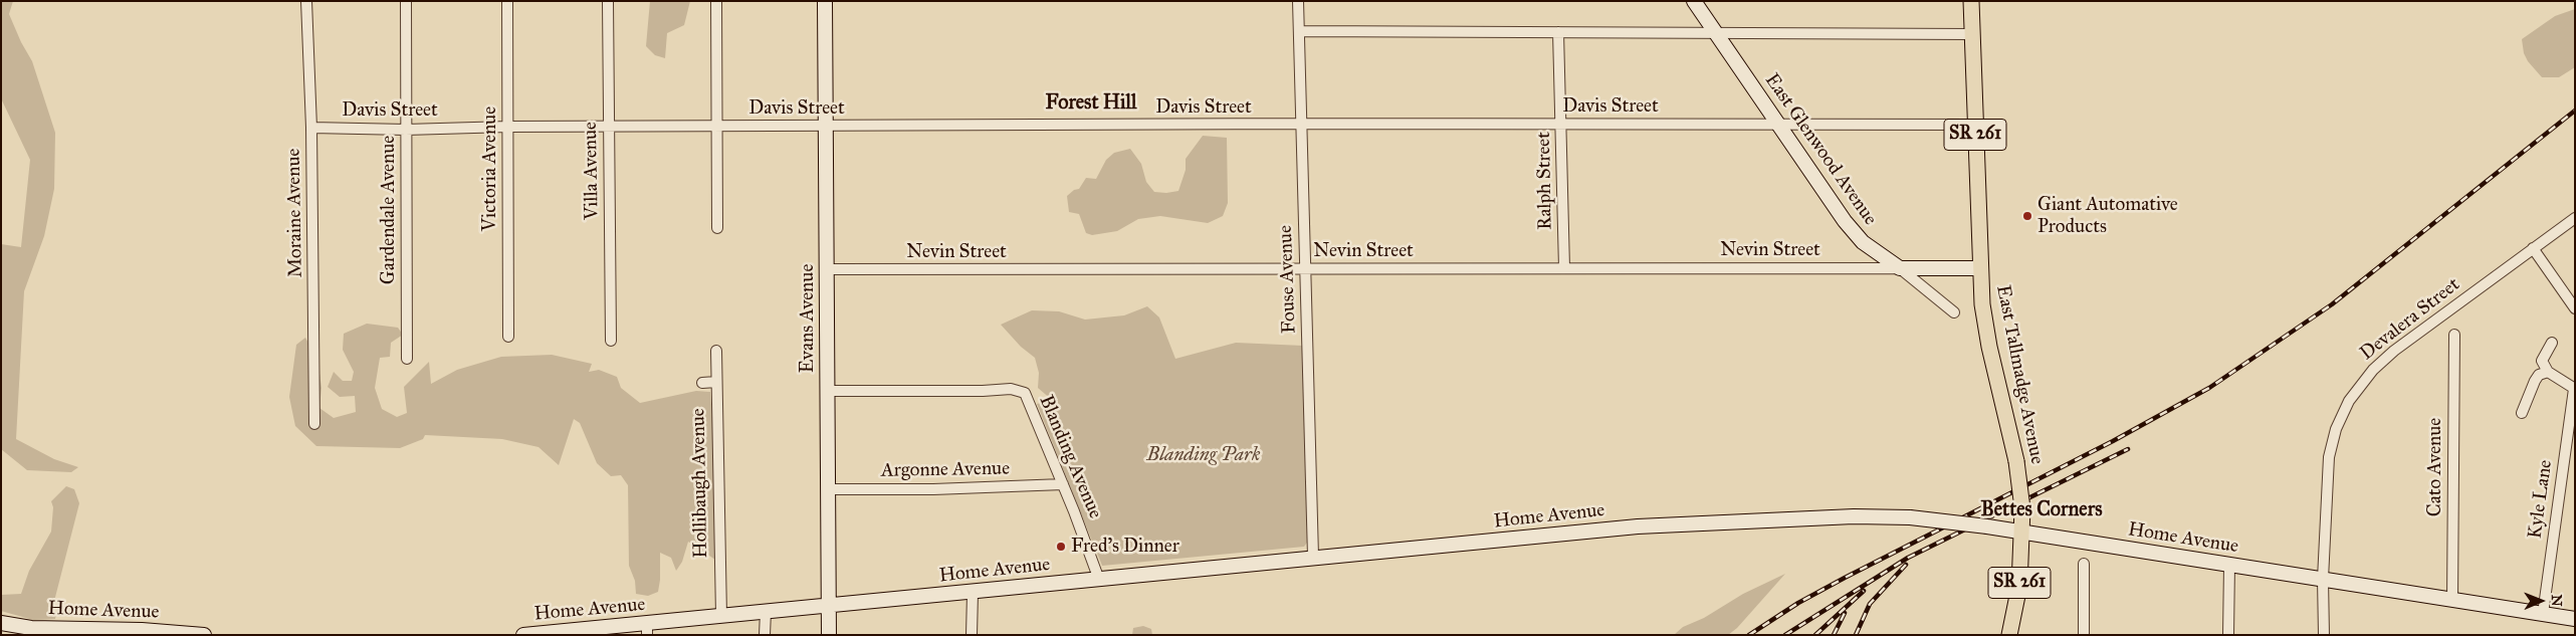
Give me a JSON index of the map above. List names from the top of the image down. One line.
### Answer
{"streets":{"main road":["SR 261","East Tallmadge Avenue"],"street":["Davis Street","East Glenwood Avenue","Victoria Avenue","Villa Avenue","Ralph Street","Gardendale Avenue","Moraine Avenue","Nevin Street","Fouse Avenue","Evans Avenue","Devalera Street","Blanding Avenue","Cato Avenue","Argonne Avenue","Hollibaugh Avenue","Kyle Lane","Home Avenue"]},"crossings":[["Davis Street","East Glenwood Avenue"],["Davis Street","Victoria Avenue"],["Davis Street","Villa Avenue"],["Davis Street","Ralph Street"],["Davis Street","Gardendale Avenue"],["Davis Street","Moraine Avenue"],["Davis Street","Fouse Avenue"],["Davis Street","Evans Avenue"],["Davis Street","East Tallmadge Avenue"],["East Glenwood Avenue","Nevin Street"],["Ralph Street","Nevin Street"],["Nevin Street","Fouse Avenue"],["Nevin Street","Evans Avenue"],["Fouse Avenue","Home Avenue"],["Evans Avenue","Blanding Avenue"],["Evans Avenue","Argonne Avenue"],["Evans Avenue","Home Avenue"],["Devalera Street","Home Avenue"],["East Tallmadge Avenue","Home Avenue"],["Blanding Avenue","Argonne Avenue"],["Blanding Avenue","Home Avenue"],["Cato Avenue","Home Avenue"],["Hollibaugh Avenue","Home Avenue"],["Kyle Lane","Home Avenue"]],"districts":["Forest Hill","Bettes Corners"],"parks":["Blanding Park"],"places":["Giant Automative Products","Fred's Dinner"],"north":"right"}
